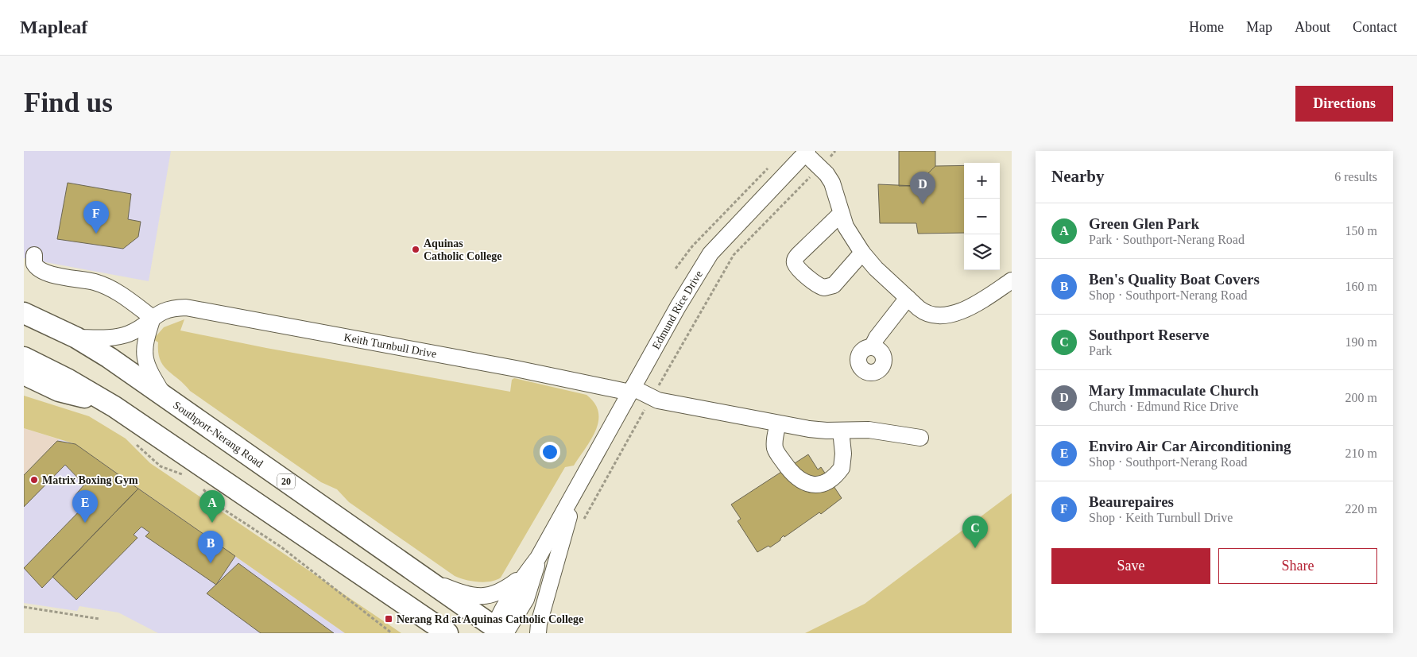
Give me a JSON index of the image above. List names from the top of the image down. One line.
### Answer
{"streets":{"main road":["Southport-Nerang Road","20"],"street":["Edmund Rice Drive","Keith Turnbull Drive"]},"crossings":[["Edmund Rice Drive","Keith Turnbull Drive"],["Edmund Rice Drive","Southport-Nerang Road"],["Keith Turnbull Drive","Southport-Nerang Road"]],"places":{"other":["Aquinas Catholic College","Matrix Boxing Gym"],"transit":["Nerang Rd at Aquinas Catholic College"]},"page":{"header":"Mapleaf","nav":["Home","Map","About","Contact"],"buttons":["Directions",["Save","Share"]],"title":"Find us","heading":["Nearby","6 results"],"map_buttons":["+","−"],"pins":["D","F","A","E","C","B"],"list":[{"mark":"A","name":"Green Glen Park","note":"Park · Southport-Nerang Road","value":"150 m"},{"mark":"B","name":"Ben's Quality Boat Covers","note":"Shop · Southport-Nerang Road","value":"160 m"},{"mark":"C","name":"Southport Reserve","note":"Park","value":"190 m"},{"mark":"D","name":"Mary Immaculate Church","note":"Church · Edmund Rice Drive","value":"200 m"},{"mark":"E","name":"Enviro Air Car Airconditioning","note":"Shop · Southport-Nerang Road","value":"210 m"},{"mark":"F","name":"Beaurepaires","note":"Shop · Keith Turnbull Drive","value":"220 m"}]}}
